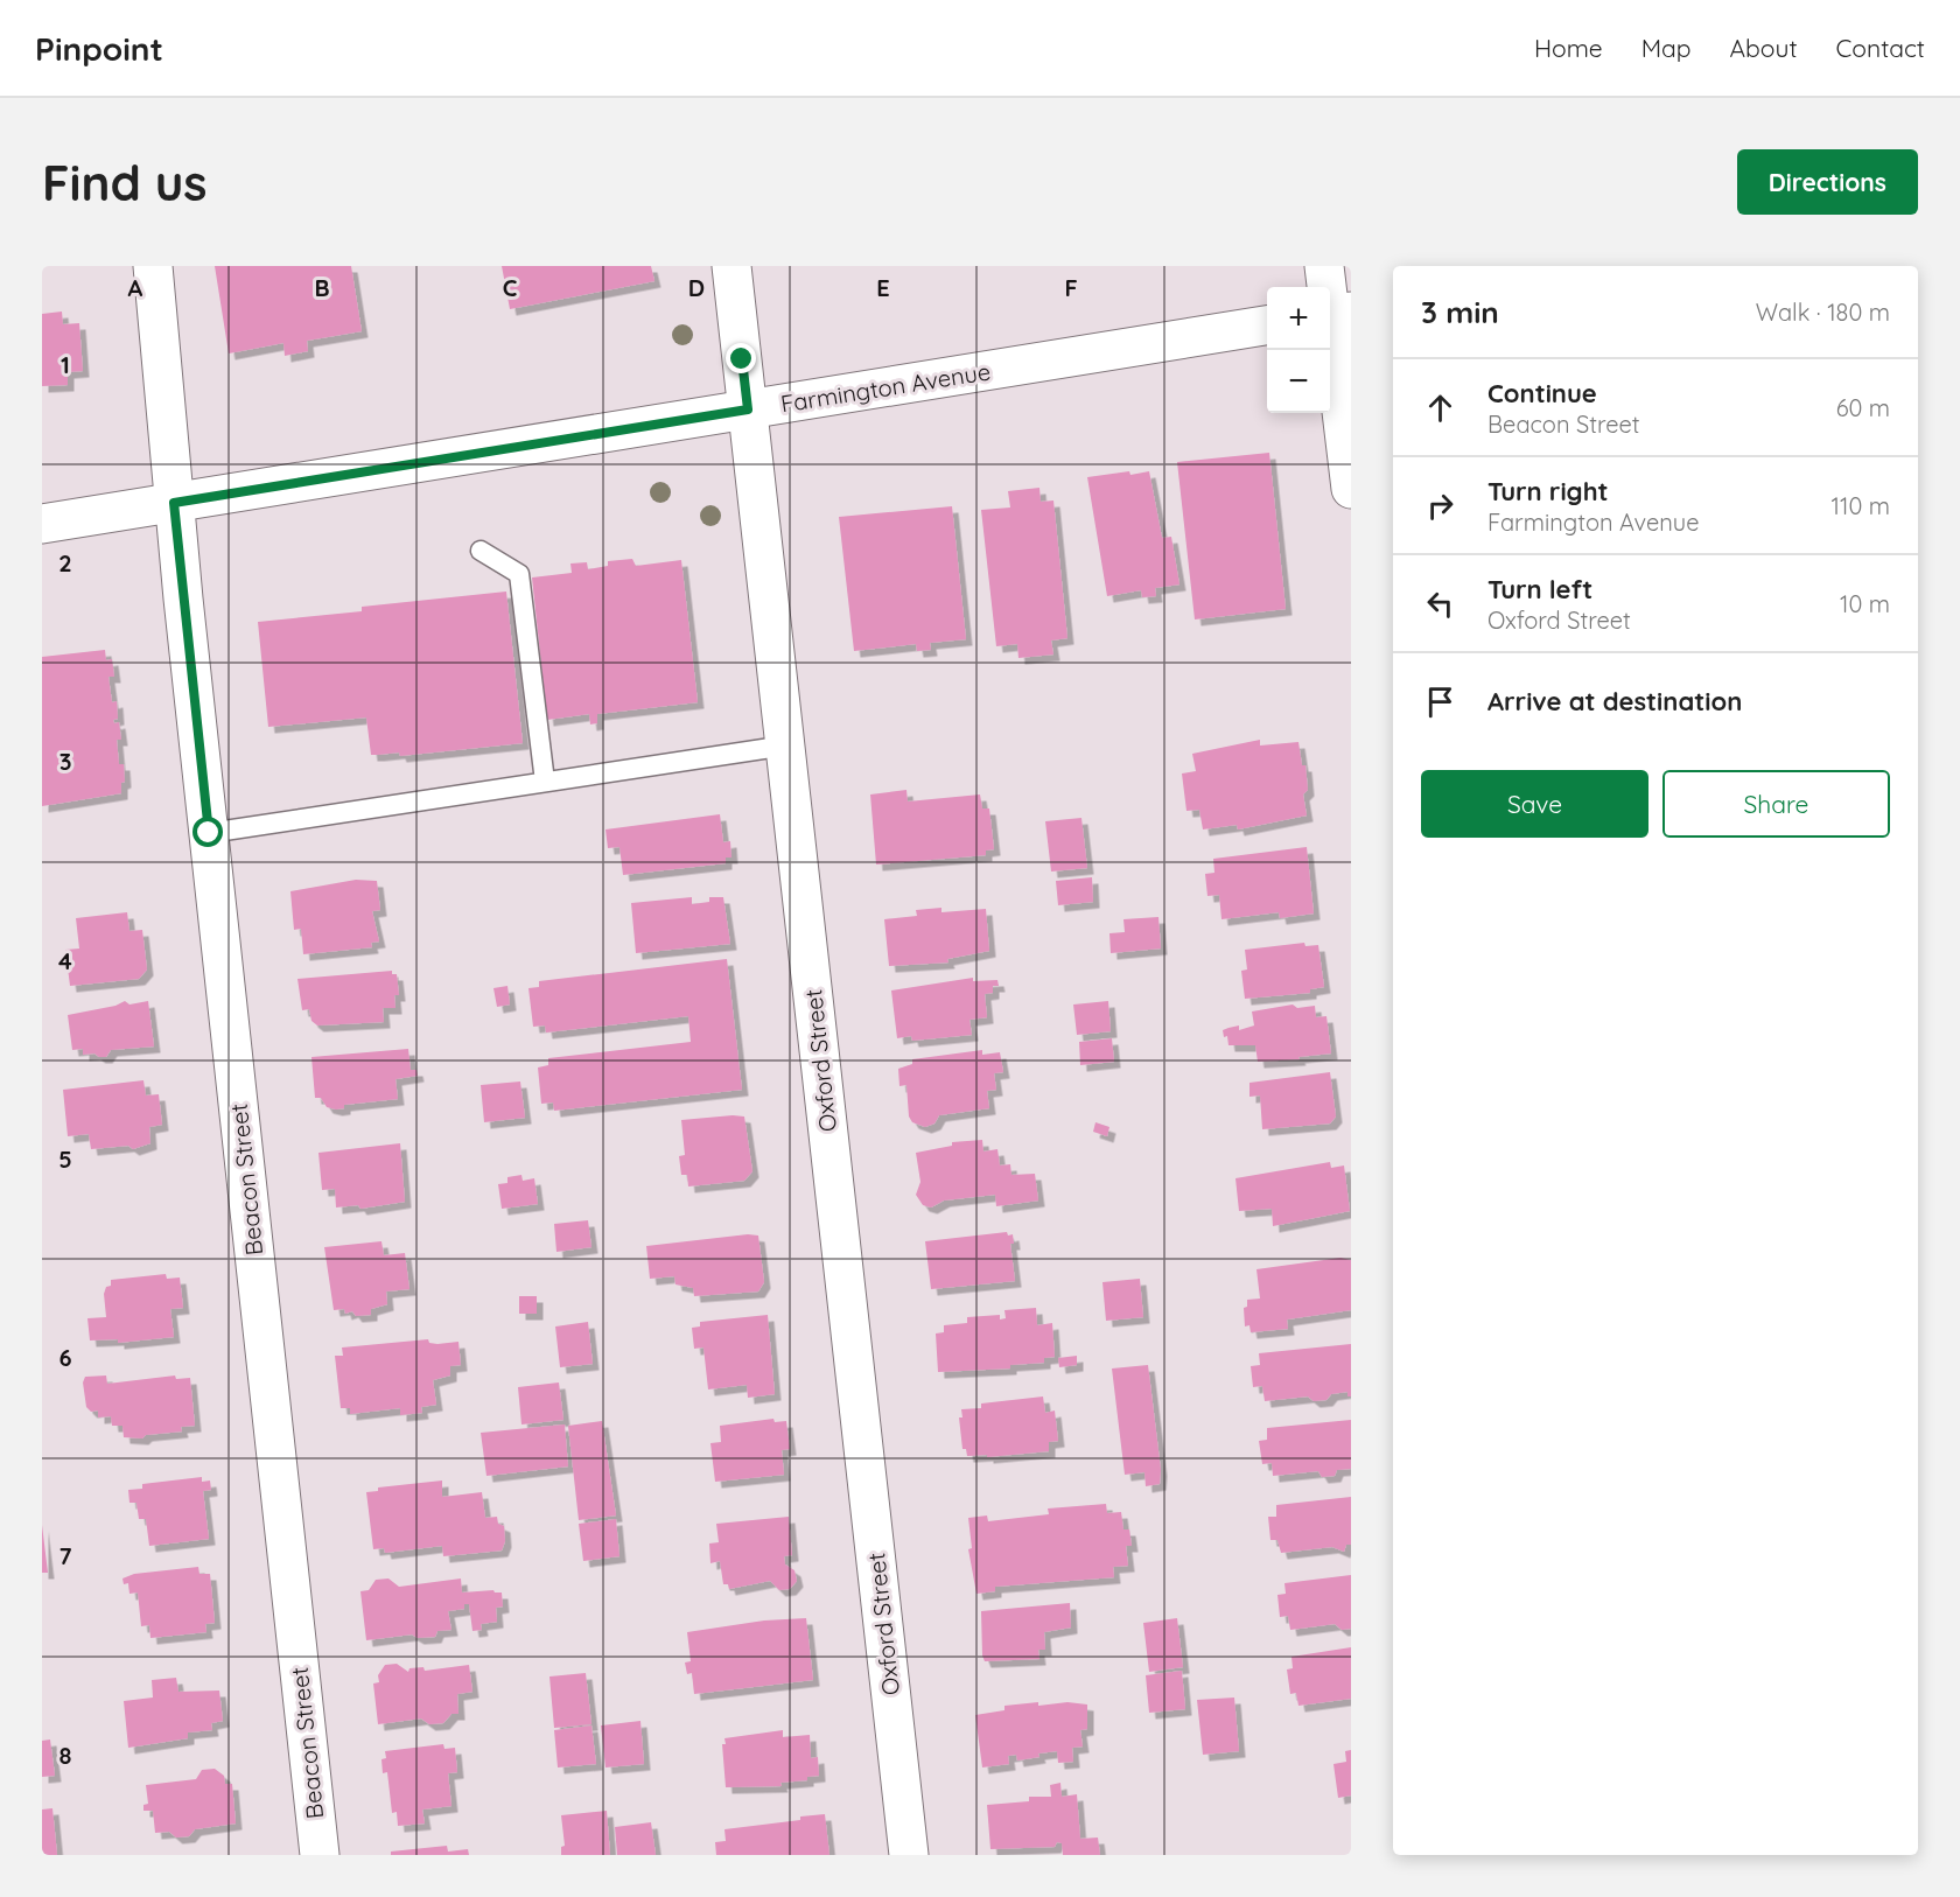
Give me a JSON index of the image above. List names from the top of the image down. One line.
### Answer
{"streets":{"street":["Farmington Avenue","Oxford Street","Beacon Street"]},"crossings":[["Farmington Avenue","Oxford Street"],["Farmington Avenue","Beacon Street"]],"page":{"header":"Pinpoint","nav":["Home","Map","About","Contact"],"buttons":["Directions",["Save","Share"]],"title":"Find us","heading":["3 min","Walk · 180 m"],"map_buttons":["+","−"],"list":[["Continue","Beacon Street","60 m"],["Turn right","Farmington Avenue","110 m"],["Turn left","Oxford Street","10 m"],"Arrive at destination"]},"grid":{"columns":["A","B","C","D","E","F"],"rows":["1","2","3","4","5","6","7","8"]}}
